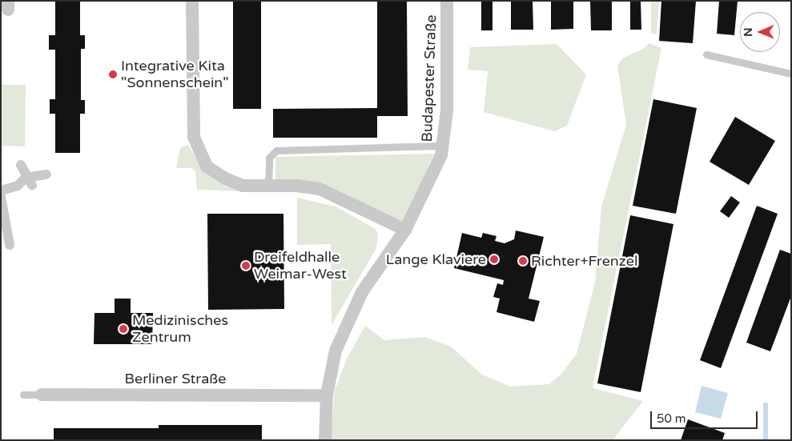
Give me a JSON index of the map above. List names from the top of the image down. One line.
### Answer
{"streets":{"street":["Budapester Straße","Berliner Straße"]},"crossings":[["Budapester Straße","Berliner Straße"]],"places":["Integrative Kita \"Sonnenschein\"","Lange Klaviere","Richter+Frenzel","Dreifeldhalle Weimar-West","Medizinisches Zentrum"],"scale_bar":"50 m","north":"left"}
